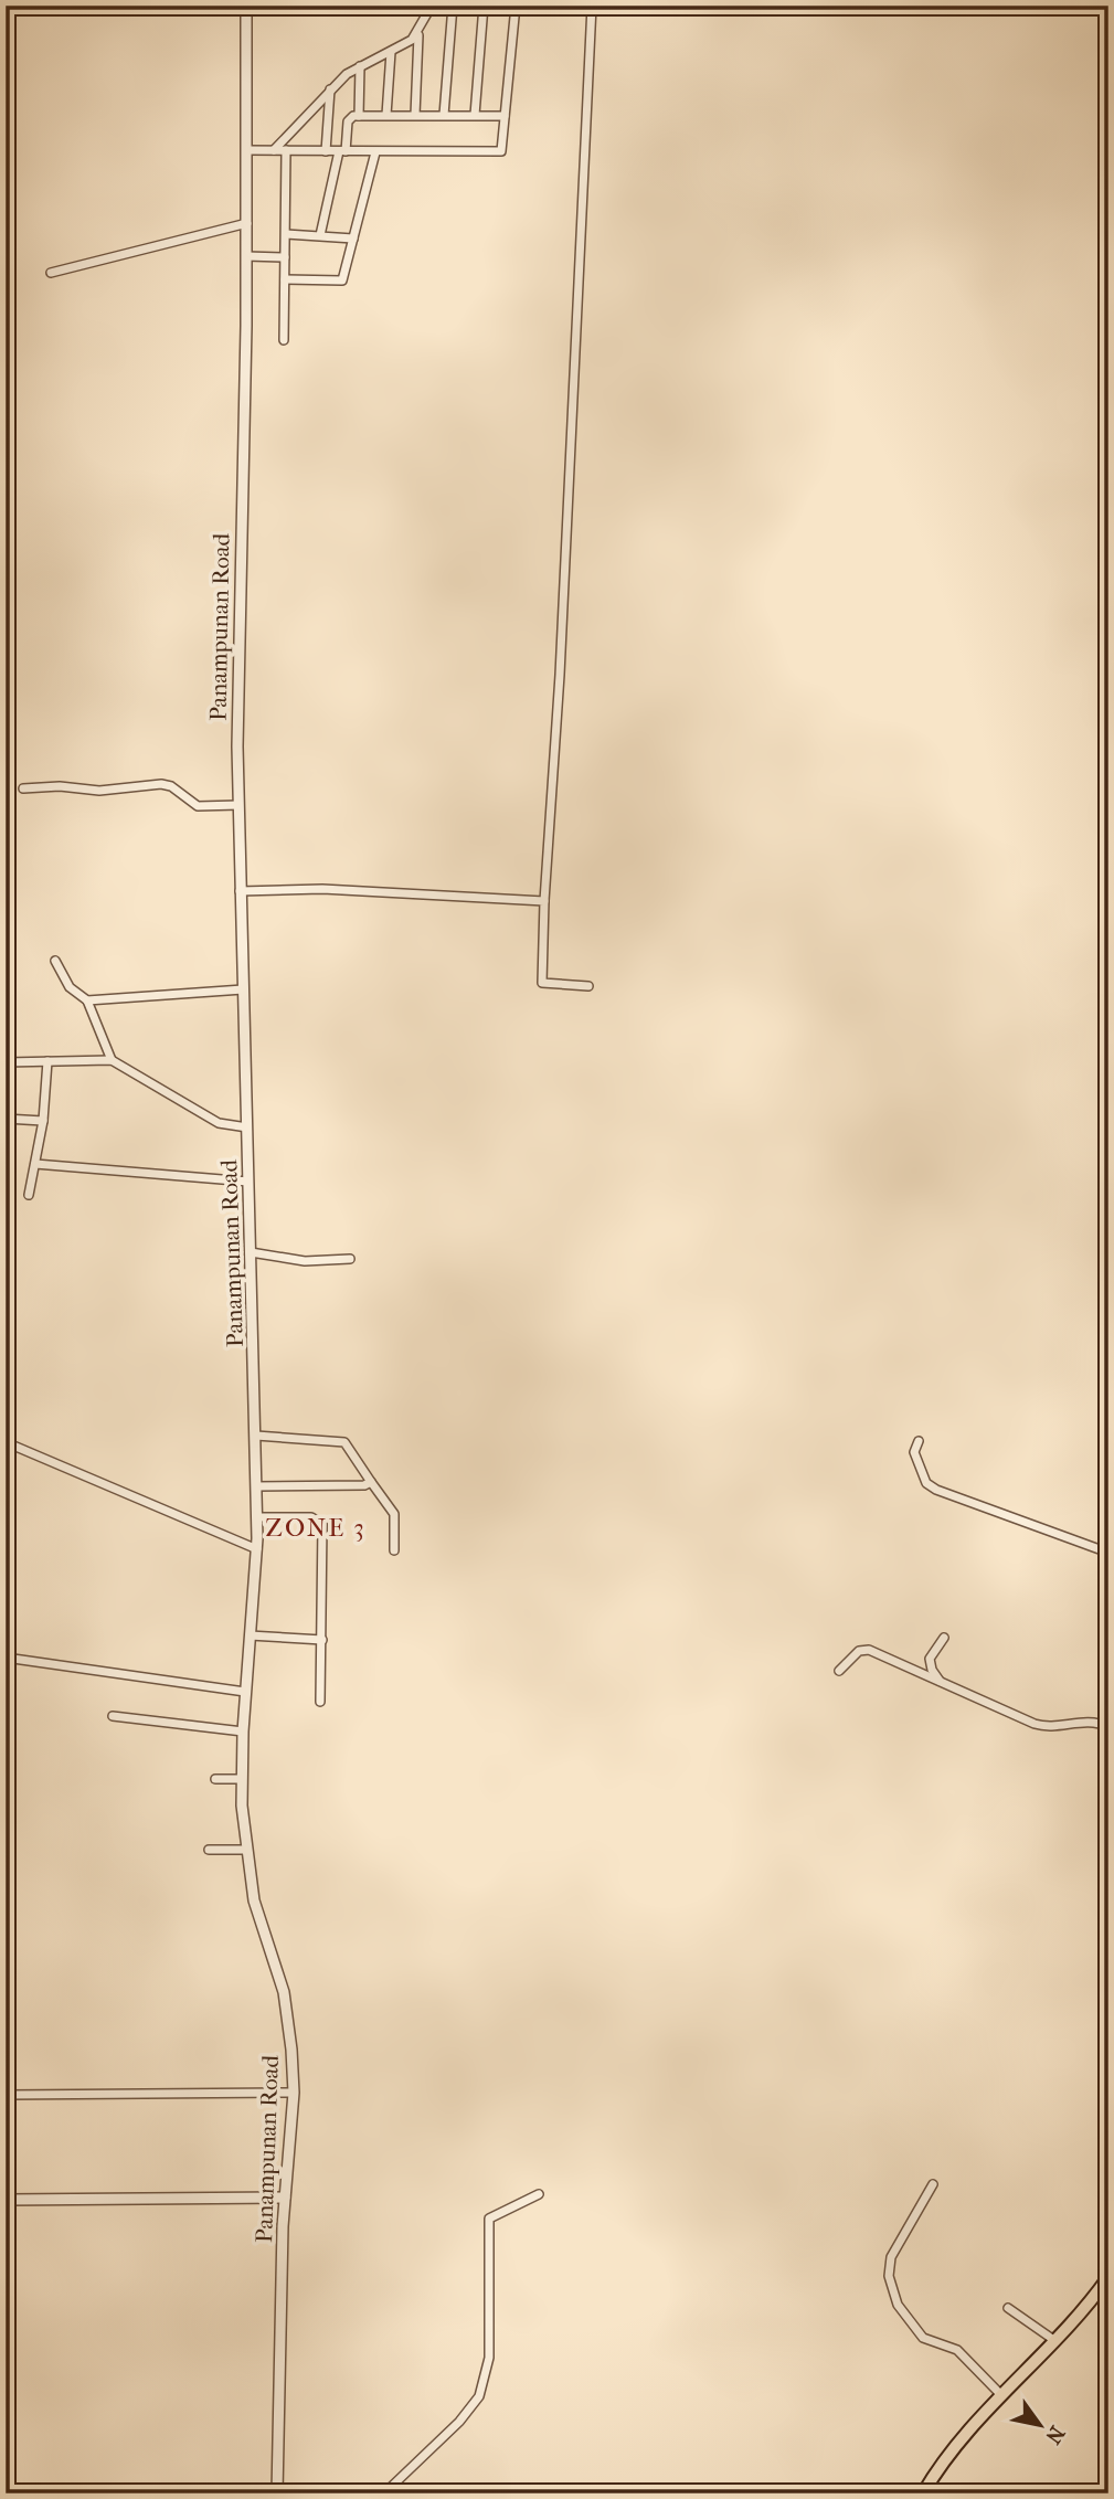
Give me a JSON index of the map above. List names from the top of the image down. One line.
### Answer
{"streets":{"street":["Panampunan Road"]},"districts":["ZONE 3"],"north":"bottom right"}
